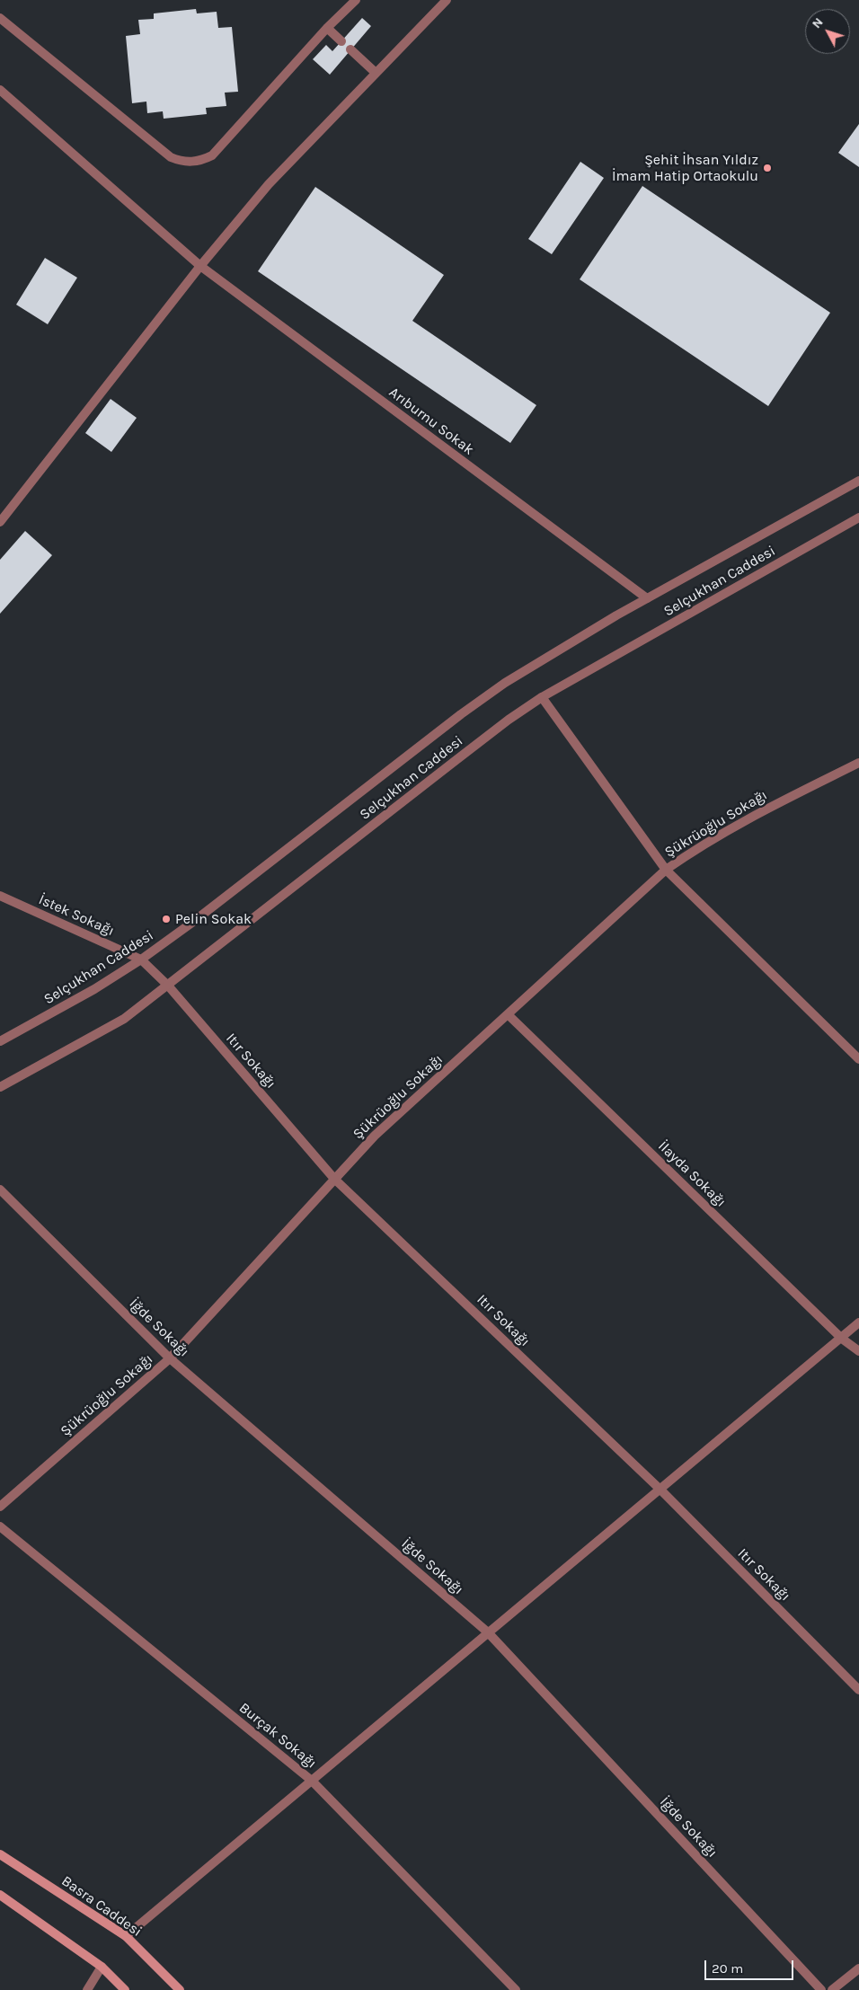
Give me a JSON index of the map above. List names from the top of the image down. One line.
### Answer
{"streets":{"main road":["Basra Caddesi"],"street":["Arıburnu Sokak","Selçukhan Caddesi","Şükrüoğlu Sokağı","İstek Sokağı","Itır Sokağı","İlayda Sokağı","İğde Sokağı","Burçak Sokağı"]},"crossings":[["Arıburnu Sokak","Selçukhan Caddesi"],["Selçukhan Caddesi","İstek Sokağı"],["Selçukhan Caddesi","Itır Sokağı"],["Şükrüoğlu Sokağı","Itır Sokağı"],["Şükrüoğlu Sokağı","İlayda Sokağı"],["Şükrüoğlu Sokağı","İğde Sokağı"],["İstek Sokağı","Itır Sokağı"]],"places":["Şehit İhsan Yıldız İmam Hatip Ortaokulu","Pelin Sokak"],"scale_bar":"20 m","north":"top left"}
